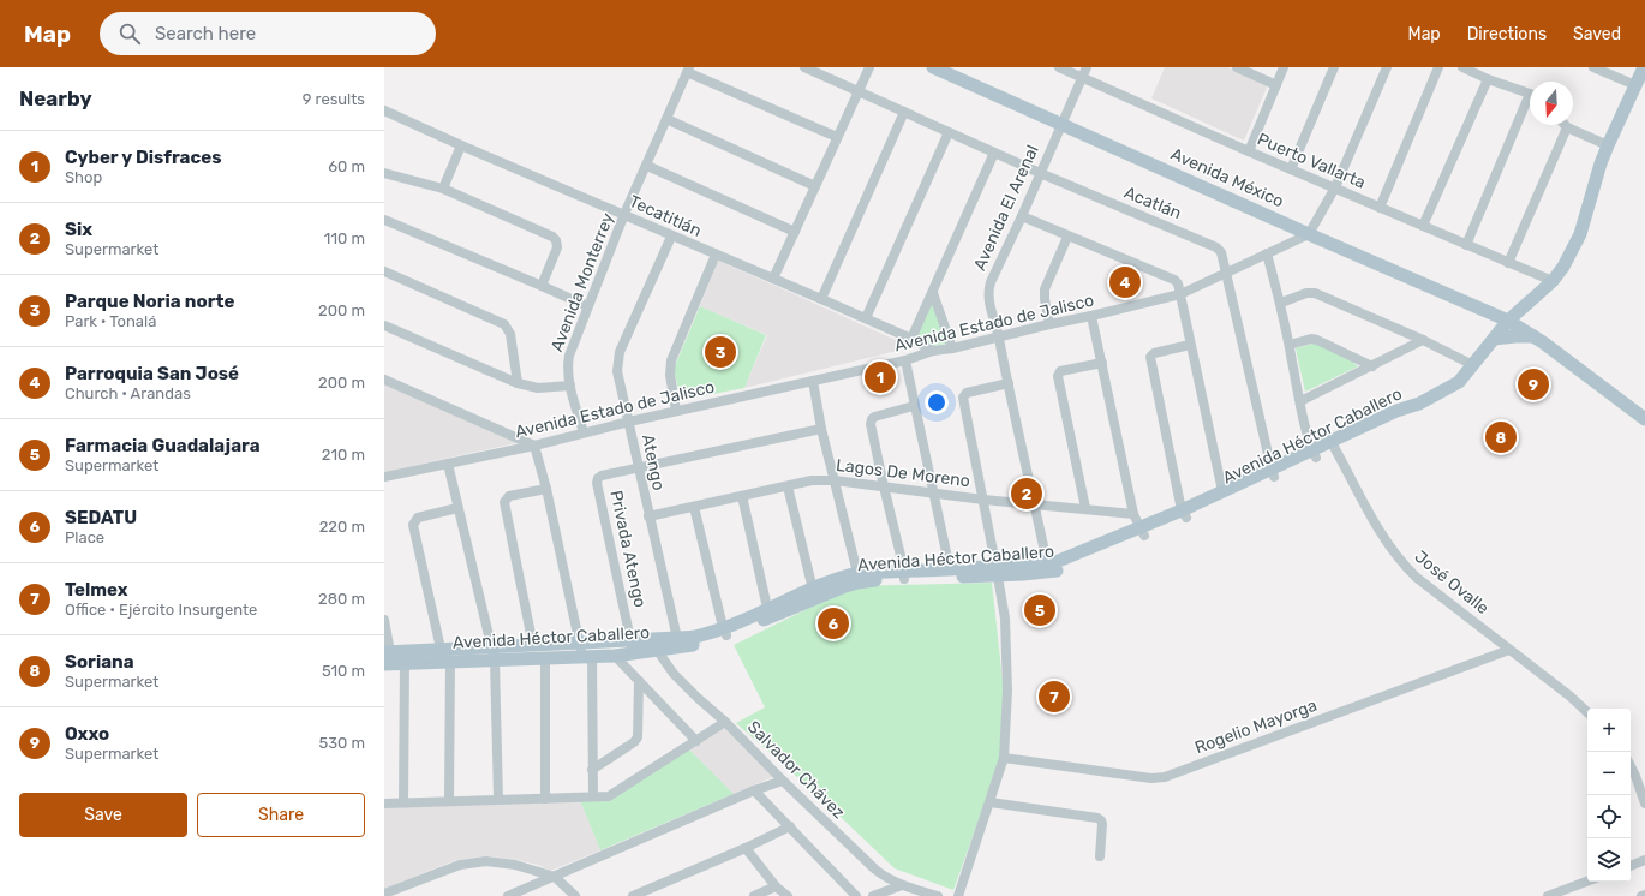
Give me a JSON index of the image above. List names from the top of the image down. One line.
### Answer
{"streets":{"main road":["Avenida México","Avenida Héctor Caballero"],"street":["Puerto Vallarta","Acatlán","Avenida El Arenal","Tecatitlán","Avenida Monterrey","Avenida Estado de Jalisco","Atengo","Lagos De Moreno","Privada Atengo","José Ovalle","Rogelio Mayorga","Salvador Chávez"]},"crossings":[["Puerto Vallarta","Avenida El Arenal"],["Puerto Vallarta","Avenida Héctor Caballero"],["Avenida México","Avenida El Arenal"],["Avenida México","Avenida Estado de Jalisco"],["Avenida México","Avenida Héctor Caballero"],["Acatlán","Avenida El Arenal"],["Acatlán","Avenida Estado de Jalisco"],["Acatlán","Avenida Héctor Caballero"],["Avenida El Arenal","Avenida Estado de Jalisco"],["Avenida El Arenal","Avenida Héctor Caballero"],["Avenida El Arenal","Lagos De Moreno"],["Tecatitlán","Avenida Monterrey"],["Tecatitlán","Avenida Estado de Jalisco"],["Tecatitlán","Atengo"],["Avenida Monterrey","Avenida Estado de Jalisco"],["Avenida Estado de Jalisco","Atengo"],["Avenida Héctor Caballero","Atengo"],["Avenida Héctor Caballero","Privada Atengo"],["Avenida Héctor Caballero","José Ovalle"],["Avenida Héctor Caballero","Salvador Chávez"],["Atengo","Lagos De Moreno"],["Atengo","Privada Atengo"],["José Ovalle","Rogelio Mayorga"]],"north":"bottom","page":{"header":"Map","search":"Search here","nav":["Map","Directions","Saved"],"heading":["Nearby","9 results"],"list":[{"mark":"1","name":"Cyber y Disfraces","note":"Shop","value":"60 m"},{"mark":"2","name":"Six","note":"Supermarket","value":"110 m"},{"mark":"3","name":"Parque Noria norte","note":"Park · Tonalá","value":"200 m"},{"mark":"4","name":"Parroquia San José","note":"Church · Arandas","value":"200 m"},{"mark":"5","name":"Farmacia Guadalajara","note":"Supermarket","value":"210 m"},{"mark":"6","name":"SEDATU","note":"Place","value":"220 m"},{"mark":"7","name":"Telmex","note":"Office · Ejército Insurgente","value":"280 m"},{"mark":"8","name":"Soriana","note":"Supermarket","value":"510 m"},{"mark":"9","name":"Oxxo","note":"Supermarket","value":"530 m"}],"pins":["4","3","1","9","8","2","5","6","7"],"map_buttons":["+","−"],"buttons":["Save","Share"]}}
